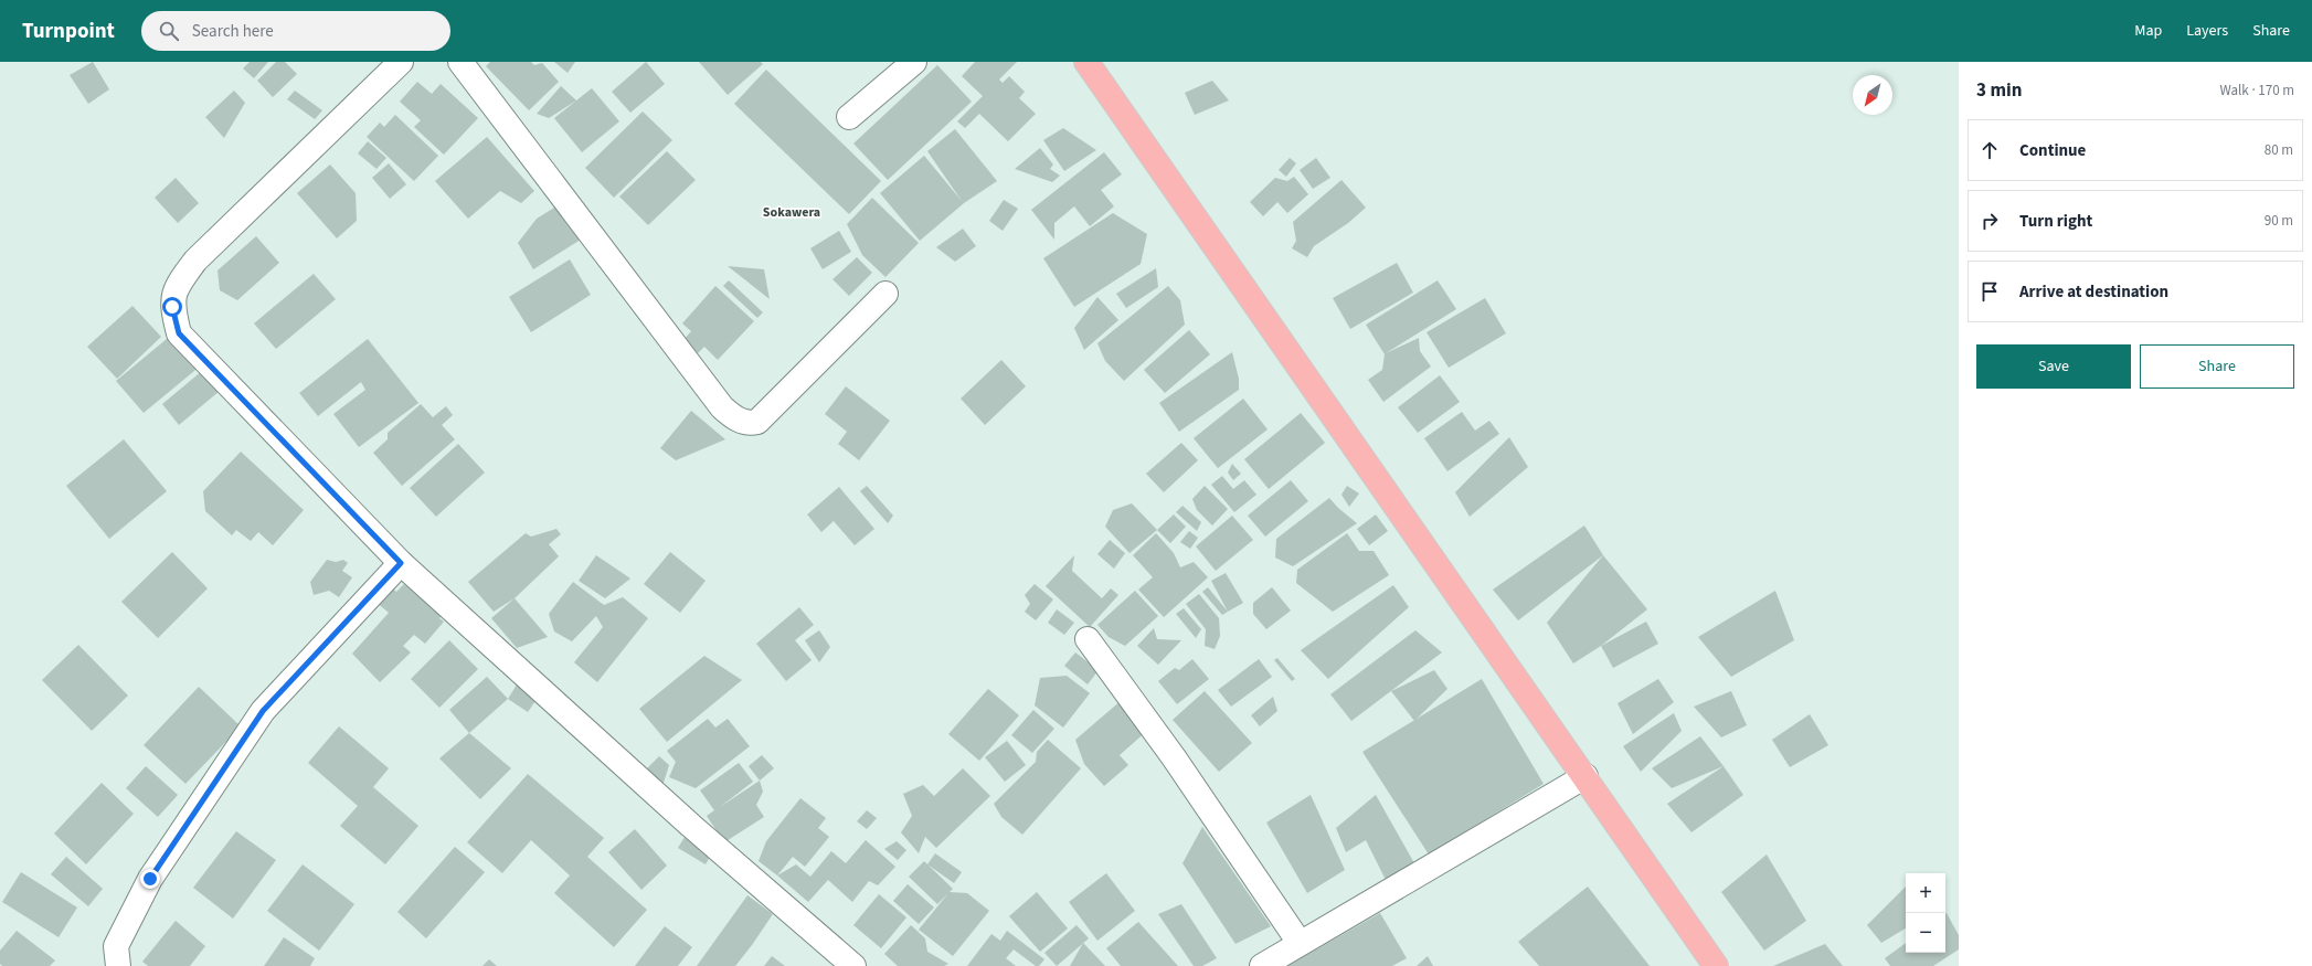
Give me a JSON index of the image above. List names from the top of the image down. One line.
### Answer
{"districts":["Sokawera"],"north":"bottom left","page":{"header":"Turnpoint","search":"Search here","nav":["Map","Layers","Share"],"heading":["3 min","Walk · 170 m"],"list":[["Continue","80 m"],["Turn right","90 m"],"Arrive at destination"],"buttons":["Save","Share"],"map_buttons":["+","−"]}}
